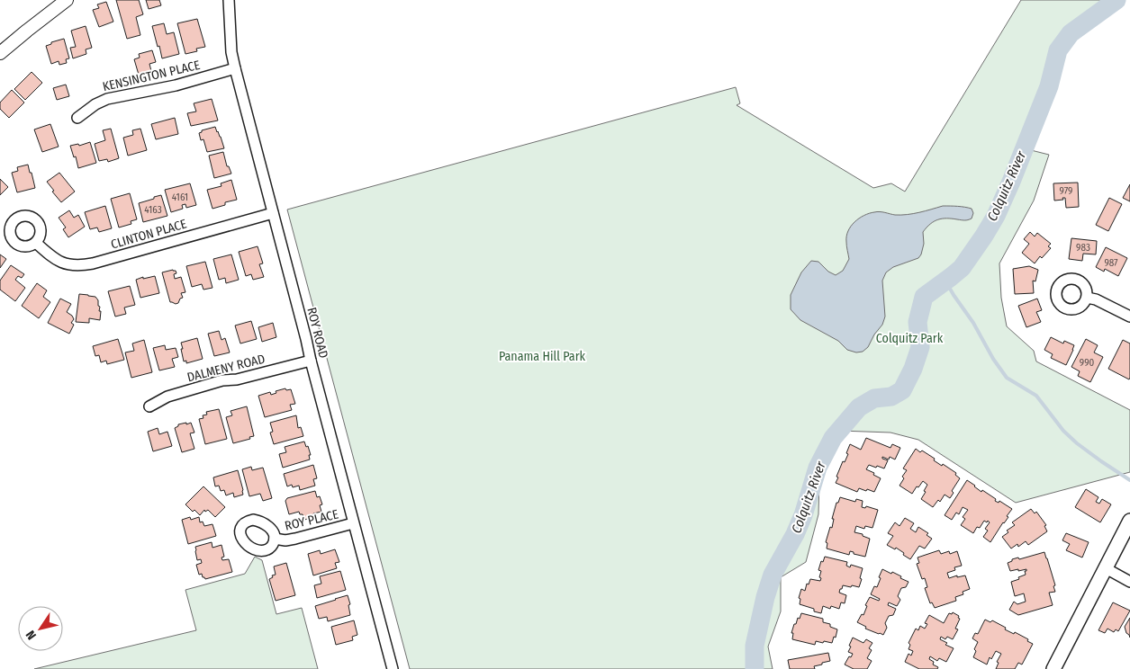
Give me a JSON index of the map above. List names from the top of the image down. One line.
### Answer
{"streets":{"street":["KENSINGTON PLACE","CLINTON PLACE","ROY ROAD","DALMENY ROAD","ROY PLACE"]},"crossings":[["KENSINGTON PLACE","ROY ROAD"],["CLINTON PLACE","ROY ROAD"],["ROY ROAD","DALMENY ROAD"],["ROY ROAD","ROY PLACE"]],"water":["Colquitz River"],"parks":["Colquitz Park","Panama Hill Park"],"house_numbers":["979","4161","4163","983","987","990"],"north":"bottom left"}
